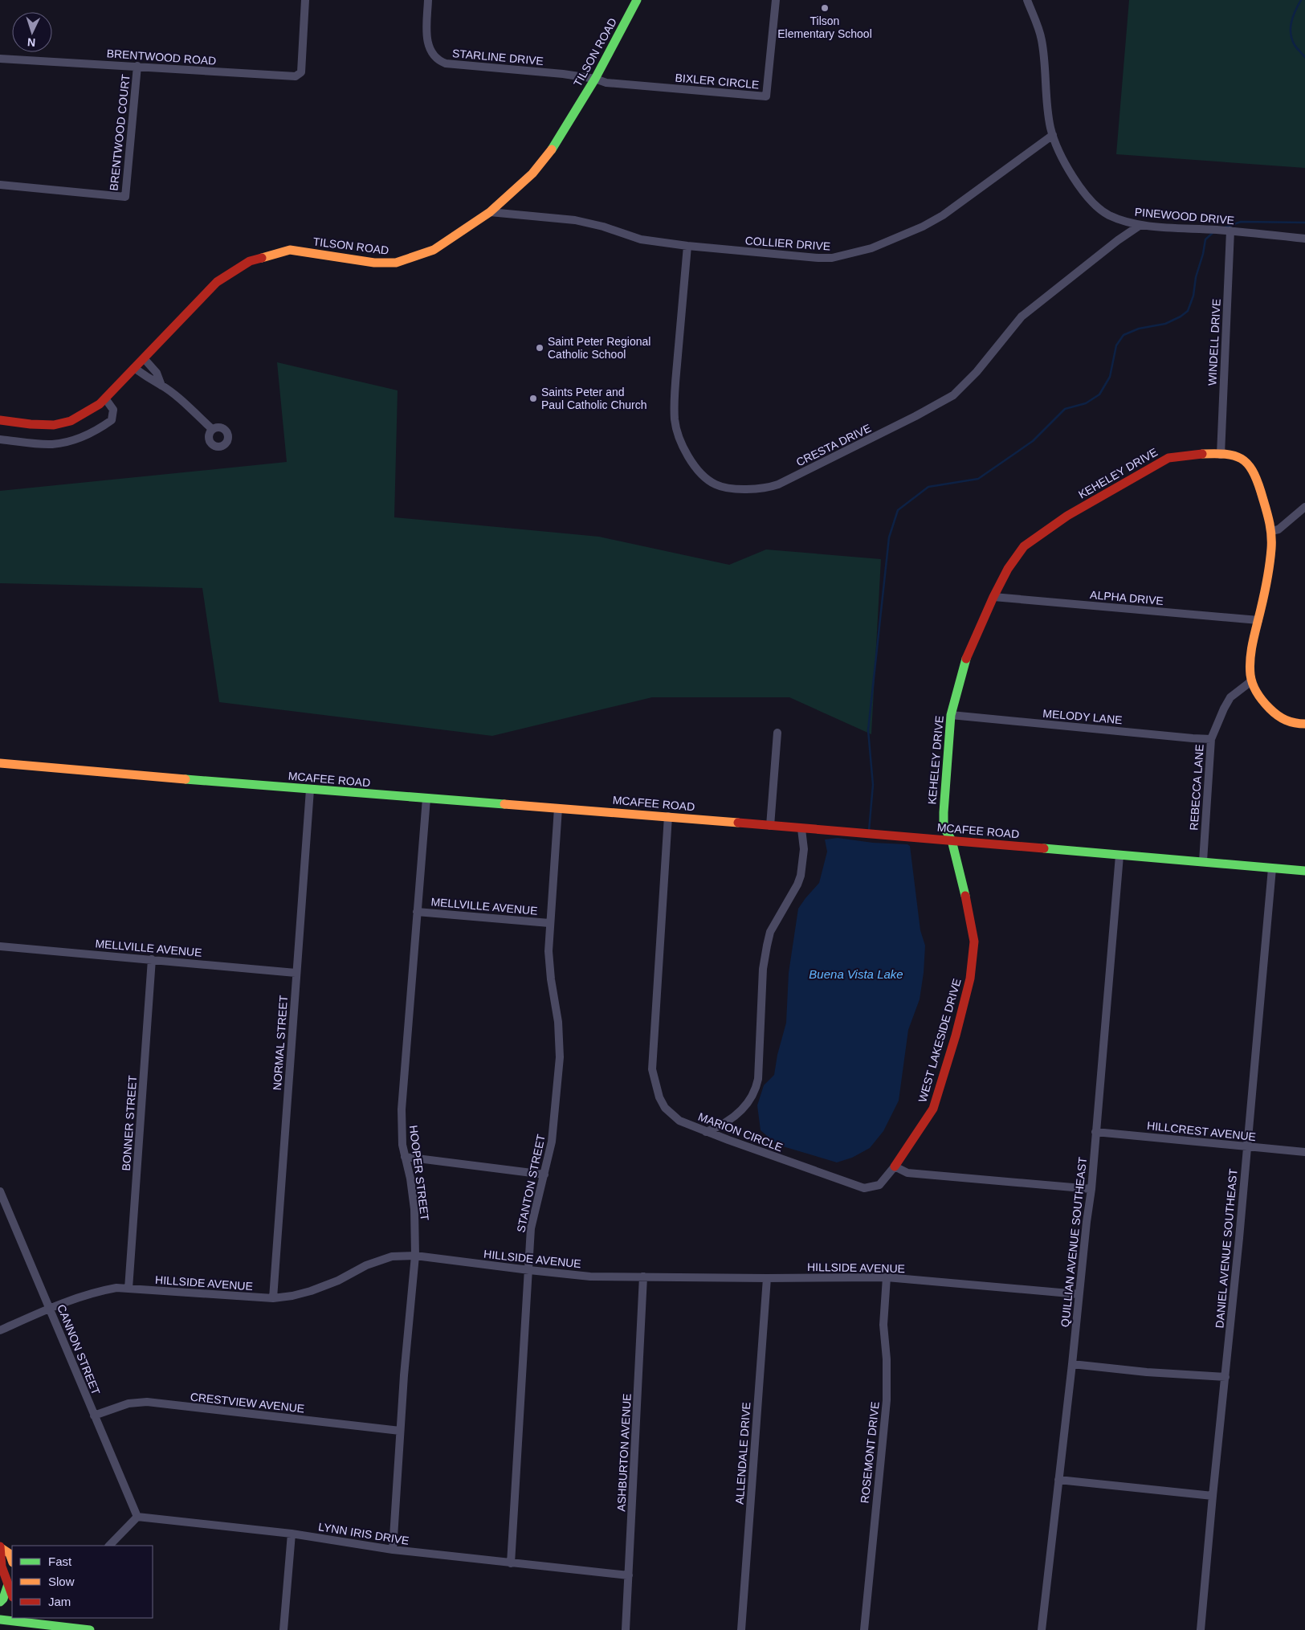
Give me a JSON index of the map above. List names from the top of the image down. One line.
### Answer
{"streets":{"street":["TILSON ROAD","BRENTWOOD ROAD","STARLINE DRIVE","BIXLER CIRCLE","BRENTWOOD COURT","PINEWOOD DRIVE","COLLIER DRIVE","WINDELL DRIVE","CRESTA DRIVE","KEHELEY DRIVE","ALPHA DRIVE","MELODY LANE","MCAFEE ROAD","REBECCA LANE","MELLVILLE AVENUE","WEST LAKESIDE DRIVE","NORMAL STREET","BONNER STREET","HILLCREST AVENUE","MARION CIRCLE","HOOPER STREET","STANTON STREET","QUILLIAN AVENUE SOUTHEAST","DANIEL AVENUE SOUTHEAST","HILLSIDE AVENUE","CANNON STREET","CRESTVIEW AVENUE","ASHBURTON AVENUE","ROSEMONT DRIVE","ALLENDALE DRIVE","LYNN IRIS DRIVE"]},"crossings":[["TILSON ROAD","STARLINE DRIVE"],["TILSON ROAD","BIXLER CIRCLE"],["TILSON ROAD","COLLIER DRIVE"],["BRENTWOOD ROAD","BRENTWOOD COURT"],["STARLINE DRIVE","BIXLER CIRCLE"],["PINEWOOD DRIVE","COLLIER DRIVE"],["PINEWOOD DRIVE","WINDELL DRIVE"],["PINEWOOD DRIVE","CRESTA DRIVE"],["COLLIER DRIVE","CRESTA DRIVE"],["WINDELL DRIVE","KEHELEY DRIVE"],["KEHELEY DRIVE","ALPHA DRIVE"],["KEHELEY DRIVE","MELODY LANE"],["KEHELEY DRIVE","MCAFEE ROAD"],["KEHELEY DRIVE","REBECCA LANE"],["KEHELEY DRIVE","WEST LAKESIDE DRIVE"],["MELODY LANE","REBECCA LANE"],["MCAFEE ROAD","REBECCA LANE"],["MCAFEE ROAD","WEST LAKESIDE DRIVE"],["MCAFEE ROAD","NORMAL STREET"],["MCAFEE ROAD","MARION CIRCLE"],["MCAFEE ROAD","HOOPER STREET"],["MCAFEE ROAD","STANTON STREET"],["MCAFEE ROAD","QUILLIAN AVENUE SOUTHEAST"],["MCAFEE ROAD","DANIEL AVENUE SOUTHEAST"],["MELLVILLE AVENUE","NORMAL STREET"],["MELLVILLE AVENUE","BONNER STREET"],["MELLVILLE AVENUE","HOOPER STREET"],["MELLVILLE AVENUE","STANTON STREET"],["WEST LAKESIDE DRIVE","MARION CIRCLE"],["NORMAL STREET","HILLSIDE AVENUE"],["BONNER STREET","HILLSIDE AVENUE"],["HILLCREST AVENUE","QUILLIAN AVENUE SOUTHEAST"],["HILLCREST AVENUE","DANIEL AVENUE SOUTHEAST"],["HOOPER STREET","HILLSIDE AVENUE"],["HOOPER STREET","CRESTVIEW AVENUE"],["HOOPER STREET","LYNN IRIS DRIVE"],["STANTON STREET","HILLSIDE AVENUE"],["STANTON STREET","LYNN IRIS DRIVE"],["QUILLIAN AVENUE SOUTHEAST","HILLSIDE AVENUE"],["HILLSIDE AVENUE","CANNON STREET"],["HILLSIDE AVENUE","ASHBURTON AVENUE"],["HILLSIDE AVENUE","ROSEMONT DRIVE"],["HILLSIDE AVENUE","ALLENDALE DRIVE"],["CANNON STREET","CRESTVIEW AVENUE"],["CANNON STREET","LYNN IRIS DRIVE"],["ASHBURTON AVENUE","LYNN IRIS DRIVE"]],"water":["Buena Vista Lake"],"places":["Tilson Elementary School","Saint Peter Regional Catholic School","Saints Peter and Paul Catholic Church"],"legend":["Fast","Slow","Jam"],"north":"bottom"}
